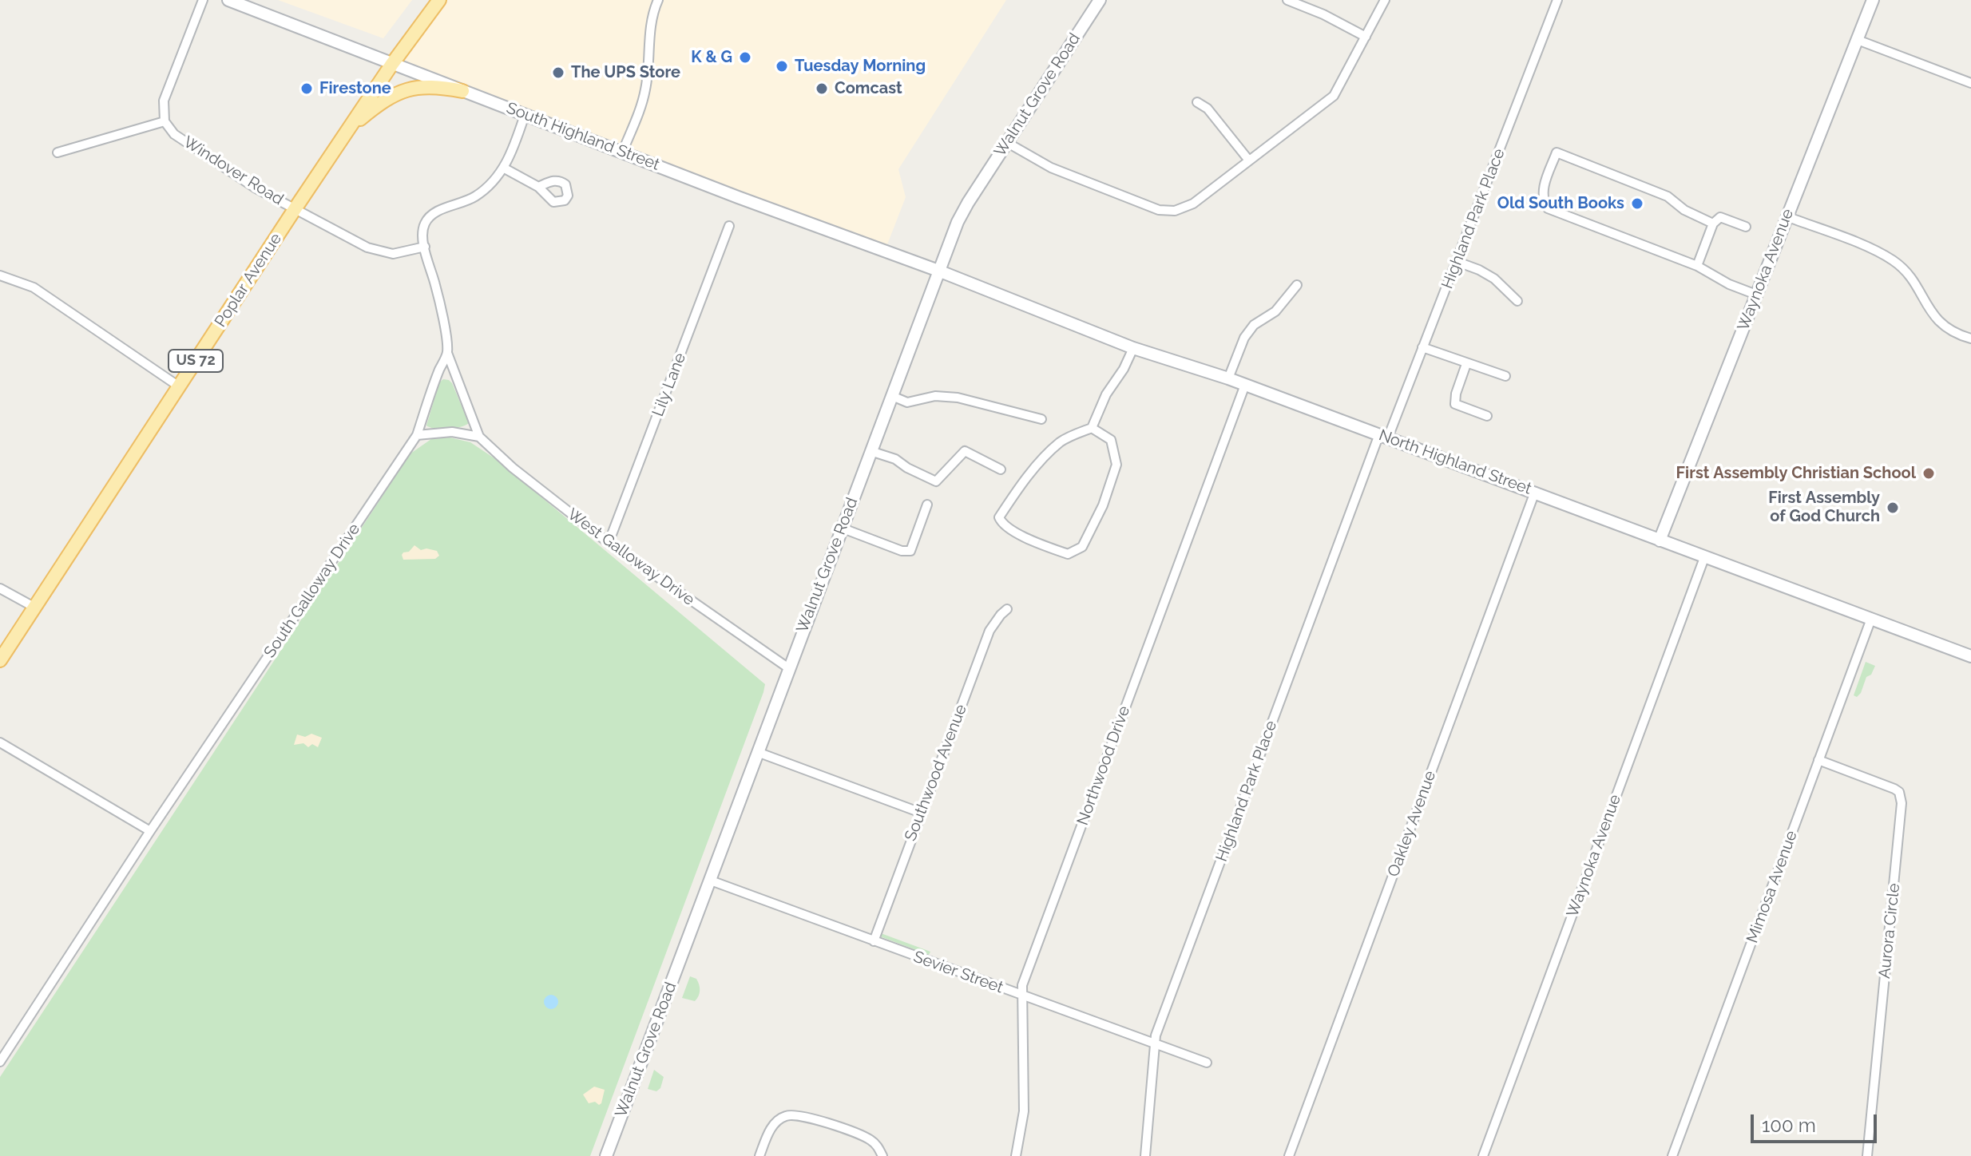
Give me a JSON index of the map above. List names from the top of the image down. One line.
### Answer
{"streets":{"main road":["Walnut Grove Road","South Highland Street","Waynoka Avenue","Poplar Avenue","US 72","North Highland Street"],"street":["Windover Road","Highland Park Place","Lily Lane","West Galloway Drive","South Galloway Drive","Northwood Drive","Southwood Avenue","Oakley Avenue","Mimosa Avenue","Aurora Circle","Sevier Street"]},"crossings":[["Walnut Grove Road","South Highland Street"],["Walnut Grove Road","North Highland Street"],["Walnut Grove Road","West Galloway Drive"],["Walnut Grove Road","Sevier Street"],["South Highland Street","Poplar Avenue"],["South Highland Street","North Highland Street"],["Windover Road","Poplar Avenue"],["Highland Park Place","North Highland Street"],["Highland Park Place","Sevier Street"],["Waynoka Avenue","North Highland Street"],["Lily Lane","West Galloway Drive"],["North Highland Street","Northwood Drive"],["North Highland Street","Oakley Avenue"],["North Highland Street","Mimosa Avenue"],["West Galloway Drive","South Galloway Drive"],["Northwood Drive","Sevier Street"],["Southwood Avenue","Sevier Street"],["Mimosa Avenue","Aurora Circle"]],"places":["K & G","Tuesday Morning","The UPS Store","Firestone","Comcast","Old South Books","First Assembly Christian School","First Assembly of God Church"],"scale_bar":"100 m"}
